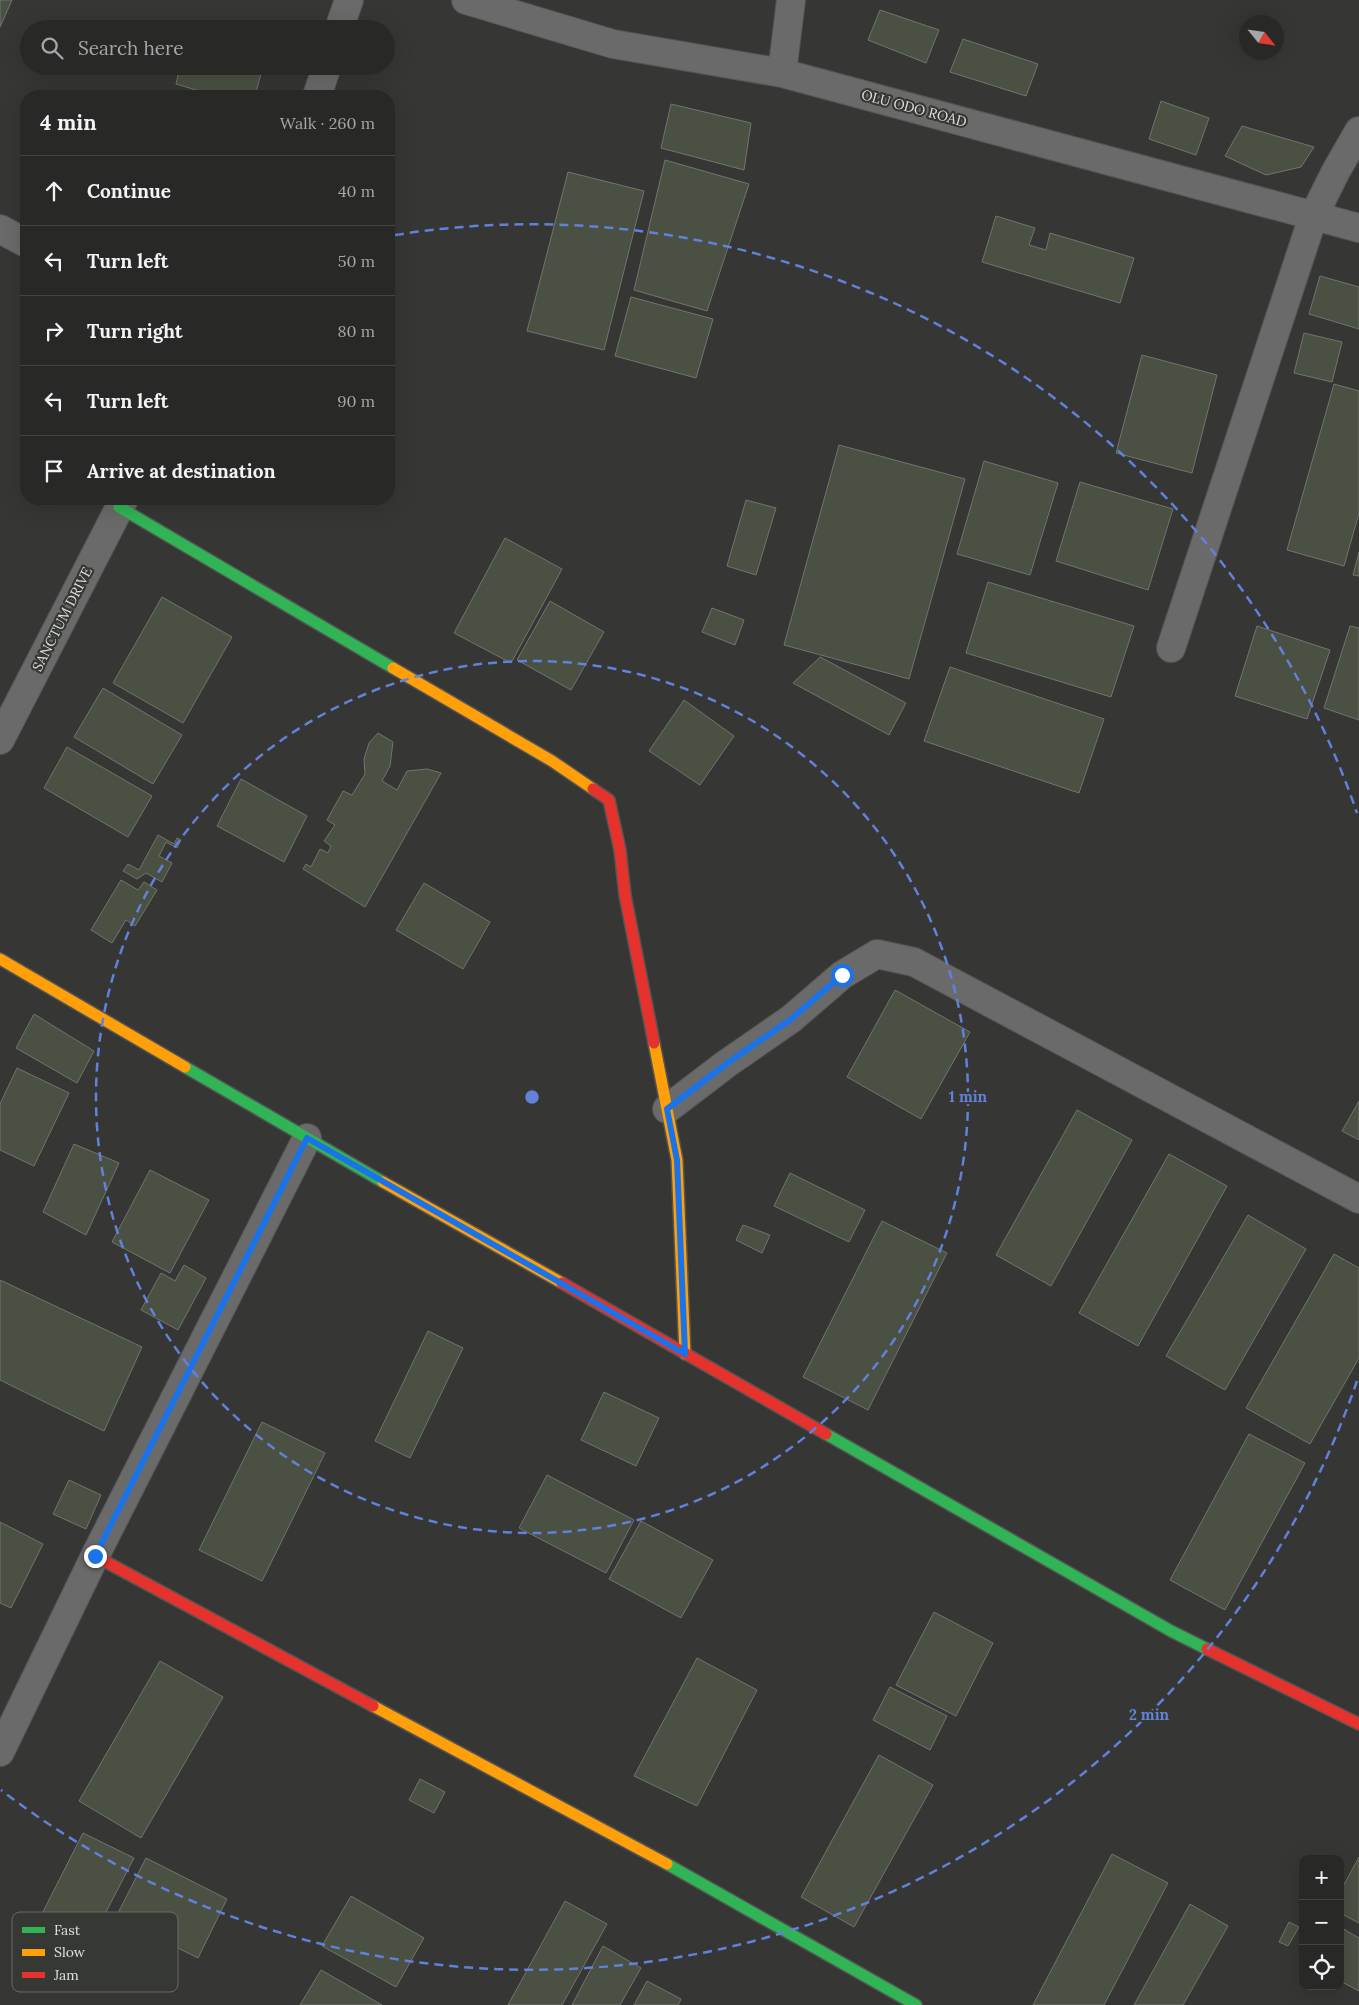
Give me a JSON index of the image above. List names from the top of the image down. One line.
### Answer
{"streets":{"street":["OLU ODO ROAD","SANCTUM DRIVE"]},"legend":["Fast","Slow","Jam"],"north":"bottom right","page":{"search":"Search here","heading":["4 min","Walk · 260 m"],"list":[["Continue","40 m"],["Turn left","50 m"],["Turn right","80 m"],["Turn left","90 m"],"Arrive at destination"],"map_buttons":["+","−"]},"rings":["1 min","2 min"]}
